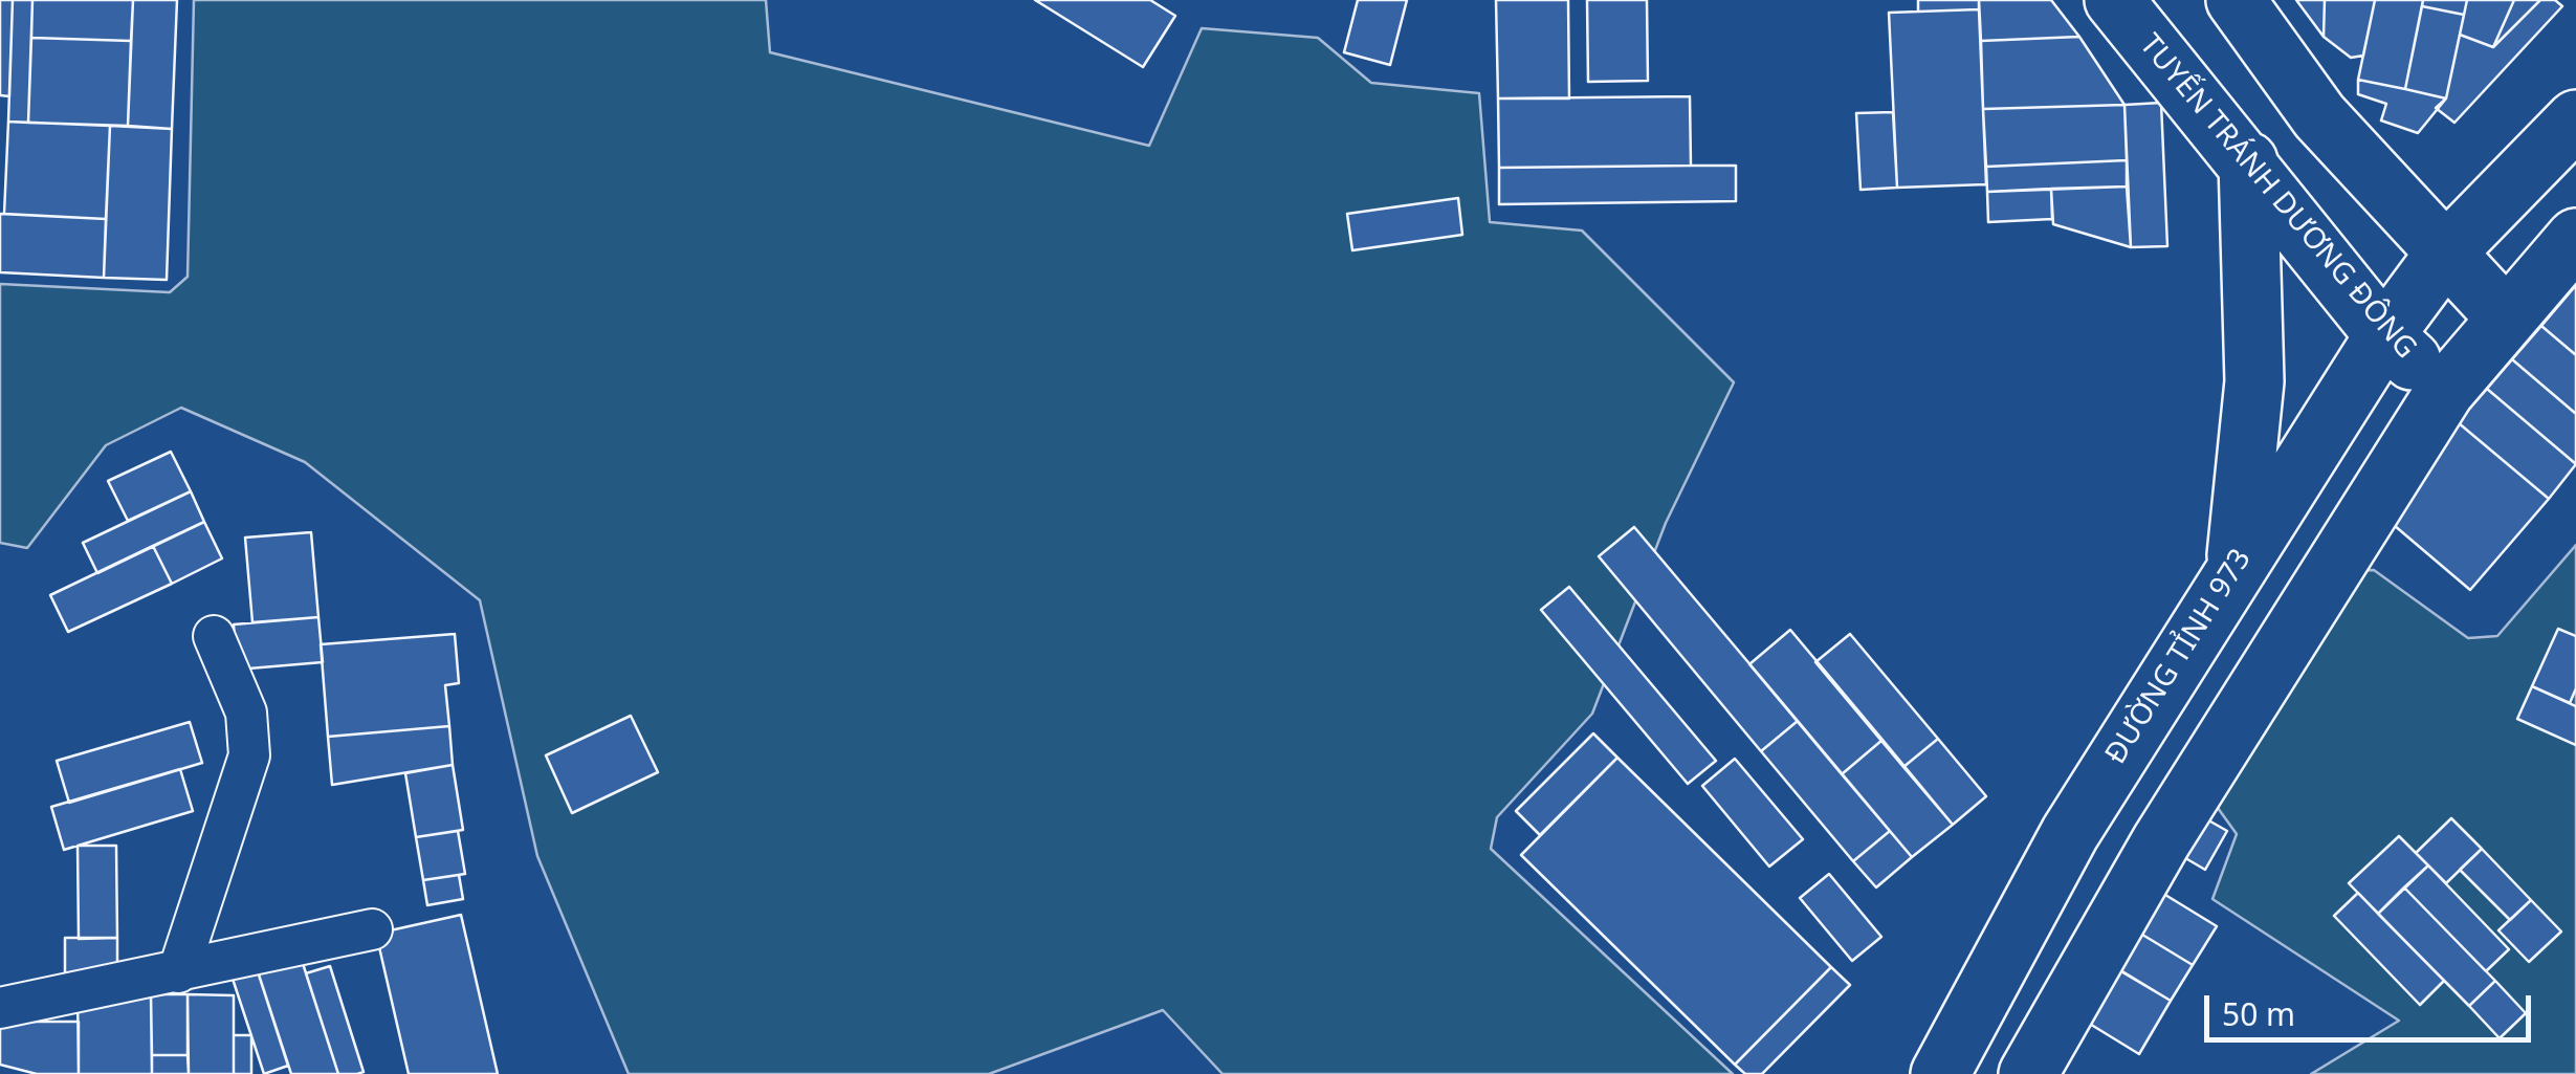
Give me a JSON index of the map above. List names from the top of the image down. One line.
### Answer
{"streets":{"main road":["TUYẾN TRÁNH DƯƠNG ĐÔNG","ĐƯỜNG TỈNH 973"]},"crossings":[["TUYẾN TRÁNH DƯƠNG ĐÔNG","ĐƯỜNG TỈNH 973"]],"scale_bar":"50 m"}
